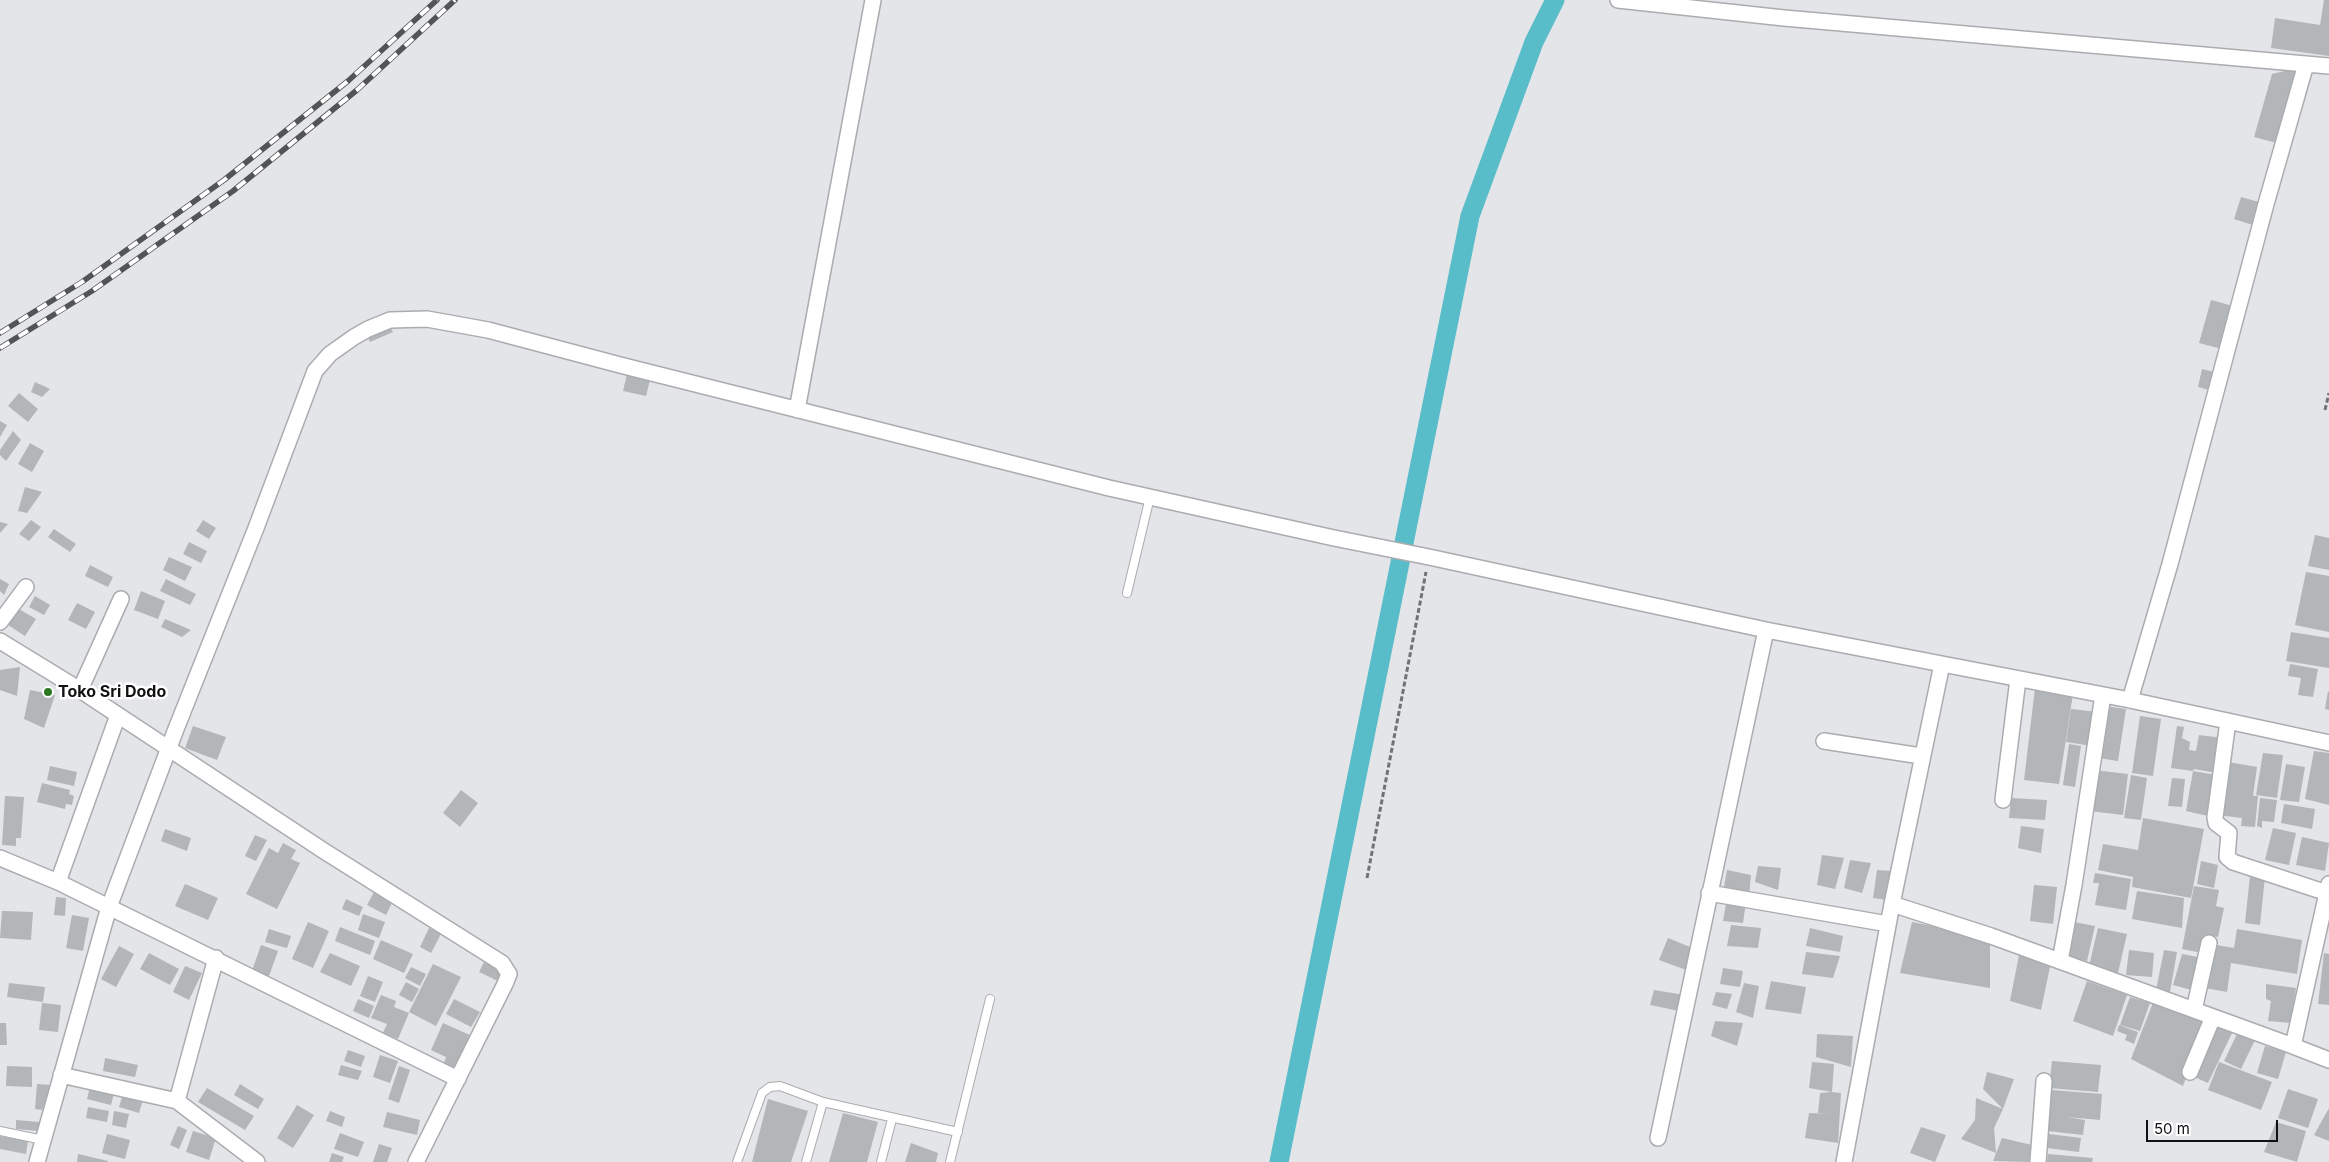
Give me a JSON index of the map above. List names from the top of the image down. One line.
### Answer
{"places":["Toko Sri Dodo"],"scale_bar":"50 m"}
